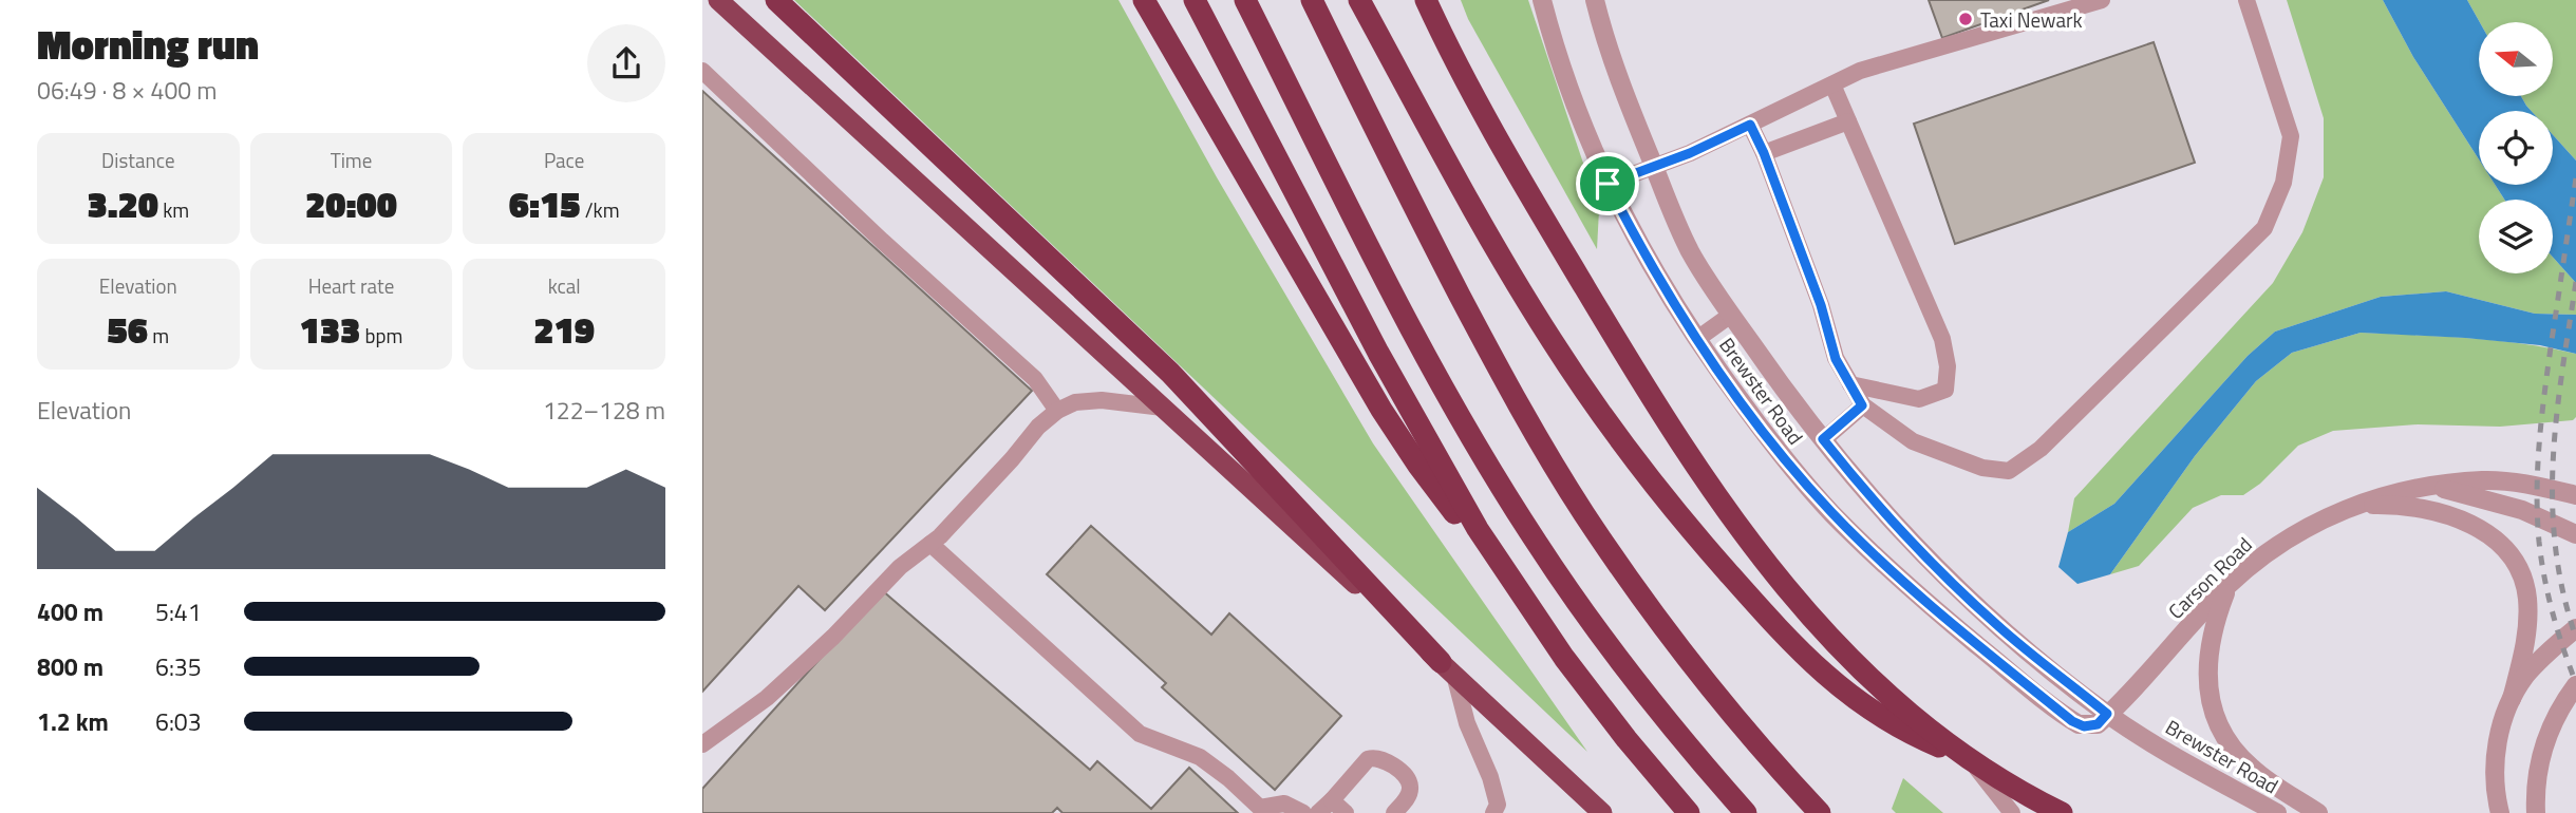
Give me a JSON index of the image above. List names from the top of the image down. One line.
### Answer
{"streets":{"street":["Brewster Road","Carson Road"]},"crossings":[["Brewster Road","Carson Road"]],"places":["Taxi Newark"],"north":"left","page":{"heading":["Morning run","06:49 · 8 × 400 m"],"stats":[["Distance","3.20 km"],["Time","20:00"],["Pace","6:15 /km"],["Elevation","56 m"],["Heart rate","133 bpm"],["kcal","219"]],"chart":["Elevation","122–128 m"],"list":[{"name":"400 m","note":"5:41"},{"name":"800 m","note":"6:35"},{"name":"1.2 km","note":"6:03"}]}}
